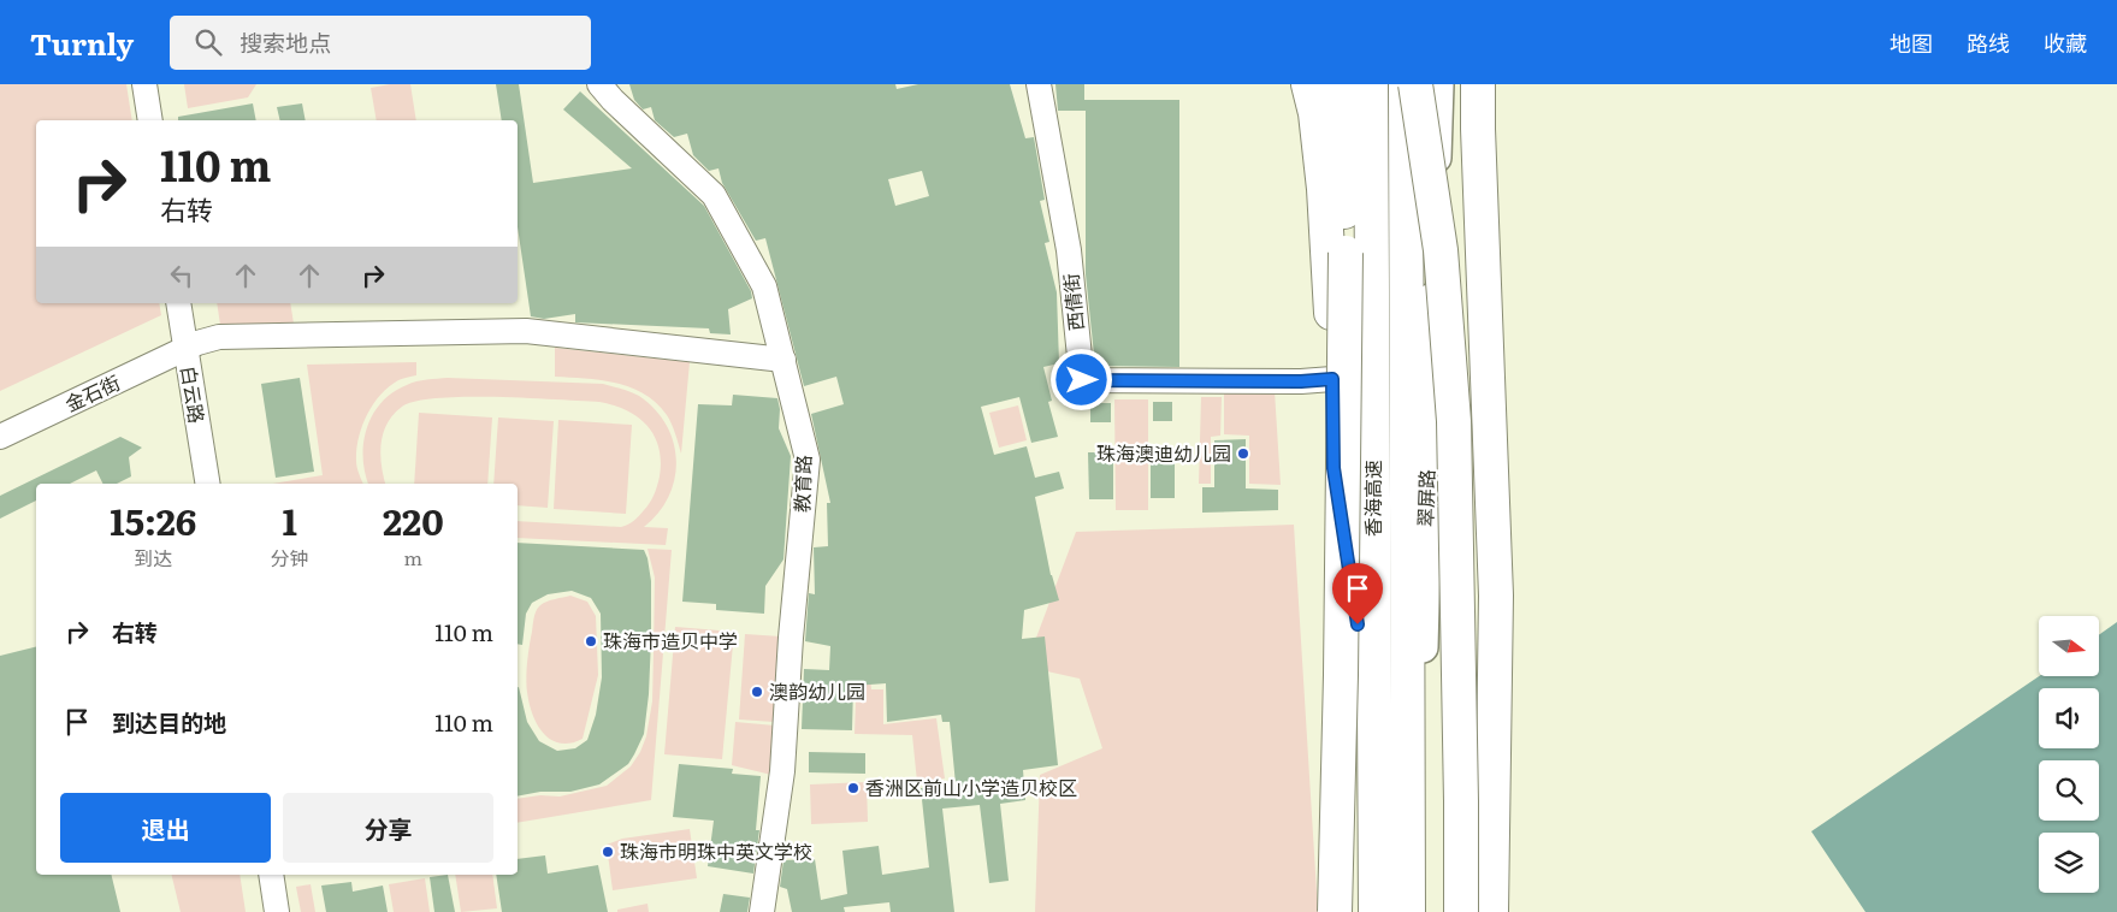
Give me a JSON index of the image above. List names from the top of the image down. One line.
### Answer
{"streets":{"highway":["香海高速"],"main road":["翠屏路"],"street":["西倩街","金石街","白云路","教育路"]},"crossings":[["金石街","白云路"],["金石街","教育路"]],"places":["珠海澳迪幼儿园","珠海市造贝中学","澳韵幼儿园","香洲区前山小学造贝校区","珠海市明珠中英文学校"],"north":"right","page":{"header":"Turnly","search":"搜索地点","nav":["地图","路线","收藏"],"turn":["110 m","右转"],"eta":["15:26","到达","1","分钟","220","m"],"list":[{"name":"右转","value":"110 m"},{"name":"到达目的地","value":"110 m"}],"buttons":["退出","分享"]}}
